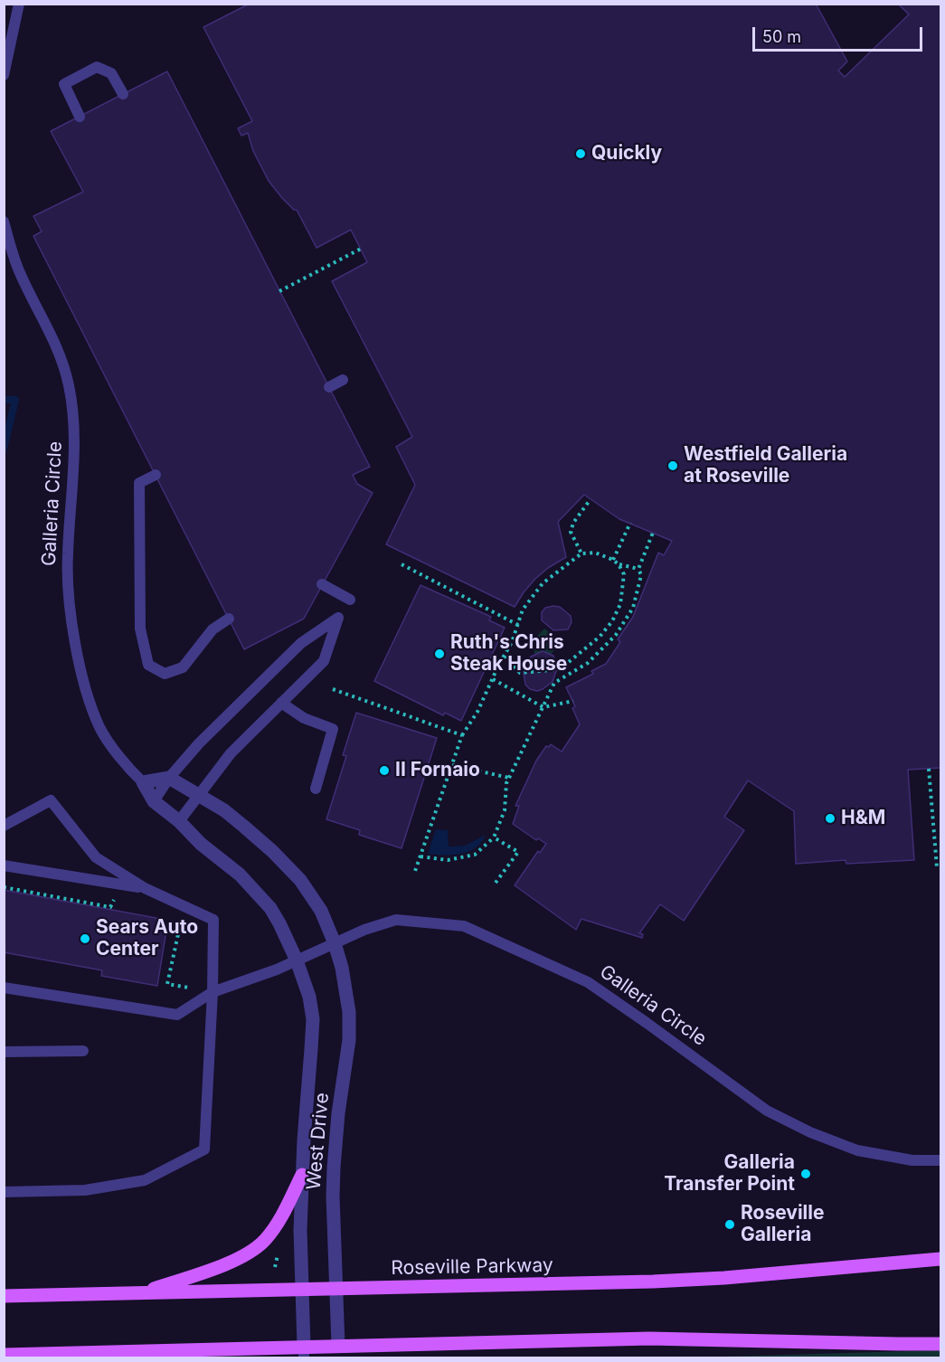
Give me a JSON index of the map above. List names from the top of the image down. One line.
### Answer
{"streets":{"main road":["Roseville Parkway"],"street":["Galleria Circle","West Drive"]},"crossings":[["Galleria Circle","West Drive"],["West Drive","Roseville Parkway"]],"places":["Quickly","Westfield Galleria at Roseville","Ruth's Chris Steak House","II Fornaio","H&M","Sears Auto Center","Galleria Transfer Point","Roseville Galleria"],"scale_bar":"50 m"}
